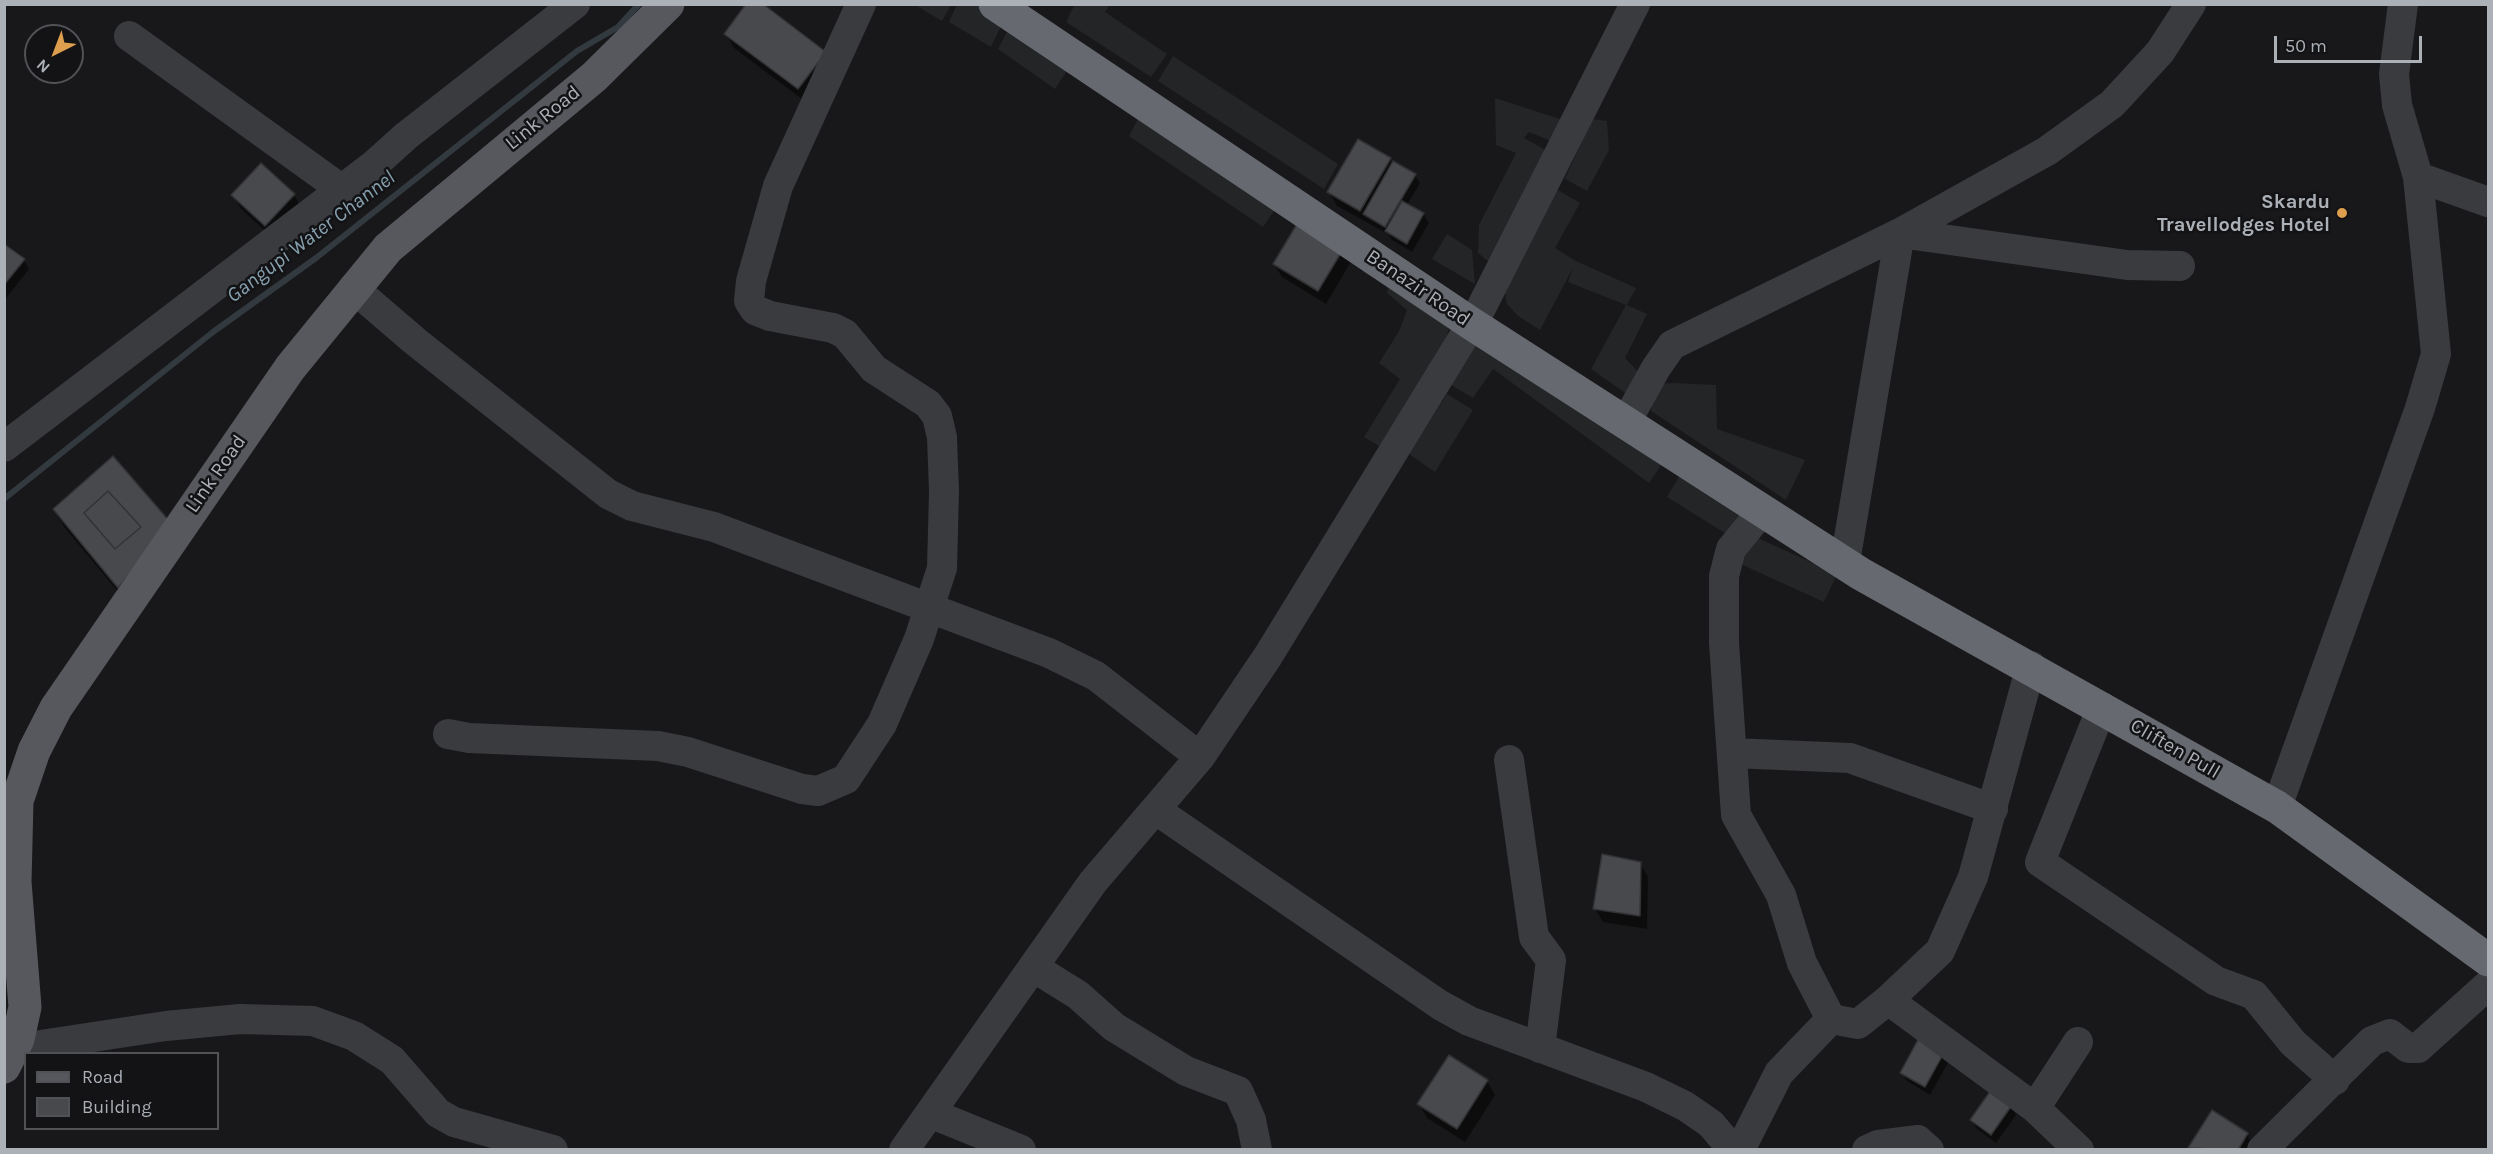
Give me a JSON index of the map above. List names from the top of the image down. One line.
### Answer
{"streets":{"highway":["Banazir Road","Cliften Pull"],"main road":["Link Road"]},"crossings":[["Banazir Road","Cliften Pull"]],"water":["Gangupi Water Channel"],"places":["Skardu Travellodges Hotel"],"legend":["Road","Building"],"scale_bar":"50 m","north":"bottom left"}
